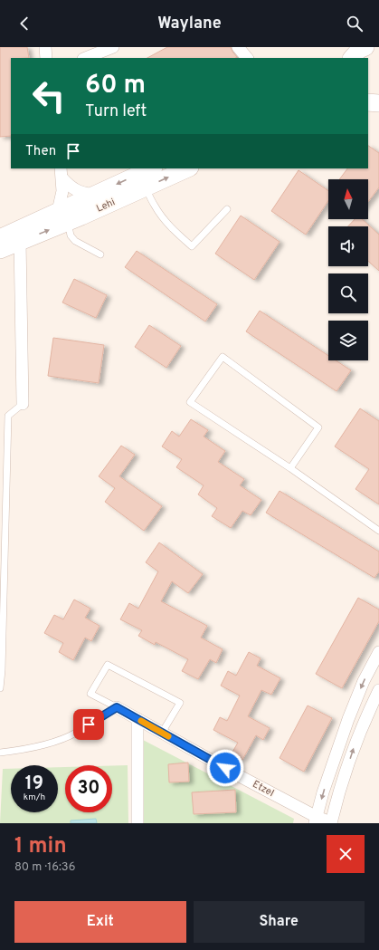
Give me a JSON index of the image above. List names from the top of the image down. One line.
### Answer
{"streets":{"street":["Lehi","Etzel"]},"north":"top","page":{"header":"Waylane","turn":["60 m","Turn left"],"then":"Then","speed":"19 km/h","limit":"30","heading":["1 min","80 m · 16:36"],"buttons":["Exit","Share"]}}
